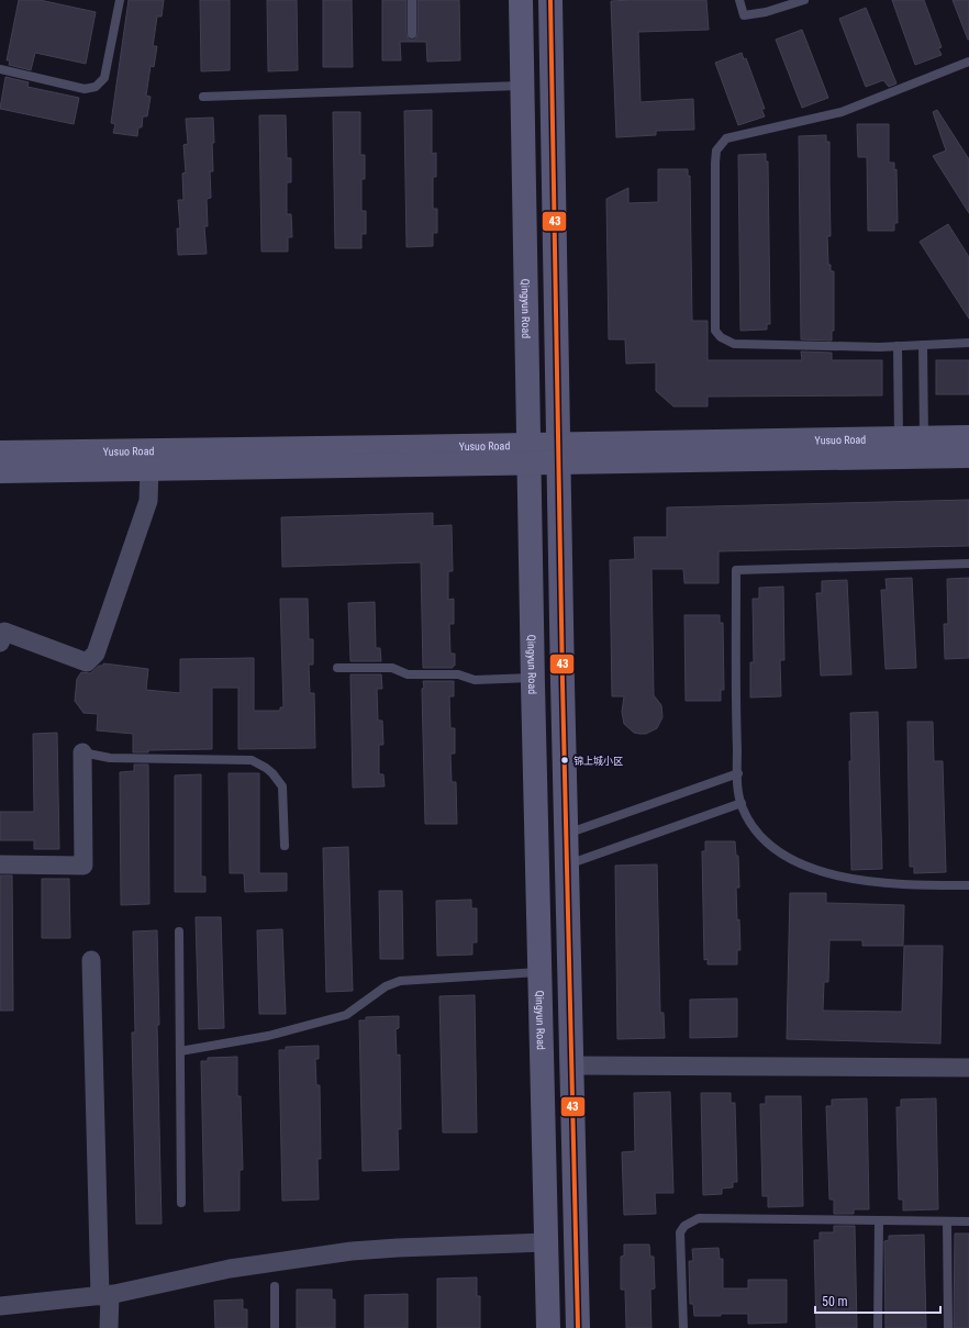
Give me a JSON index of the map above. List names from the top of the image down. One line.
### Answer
{"streets":{"main road":["Qingyun Road","Yusuo Road"]},"crossings":[["Qingyun Road","Yusuo Road"]],"places":["锦上城小区"],"lines":["transit line 43"],"scale_bar":"50 m"}
